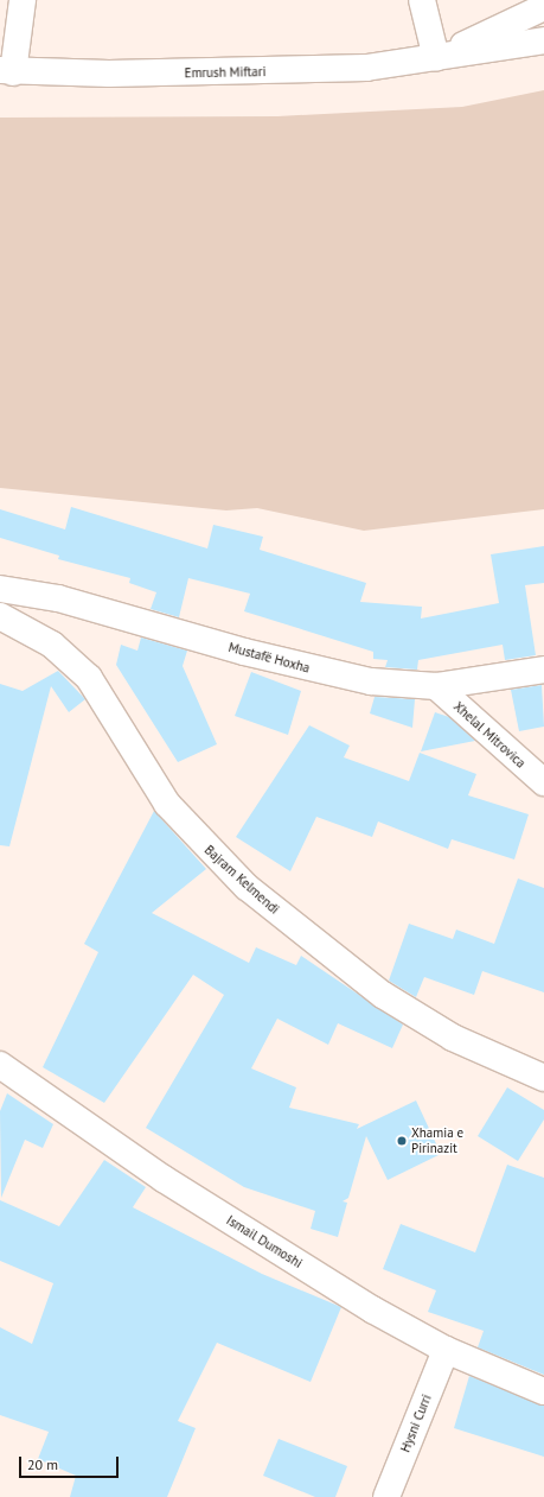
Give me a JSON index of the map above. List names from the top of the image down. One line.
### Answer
{"streets":{"street":["Emrush Miftari","Mustafë Hoxha","Xhelal Mitrovica","Bajram Kelmendi","Ismail Dumoshi","Hysni Curri"]},"crossings":[["Mustafë Hoxha","Xhelal Mitrovica"],["Ismail Dumoshi","Hysni Curri"]],"places":["Xhamia e Pirinazit"],"scale_bar":"20 m"}
